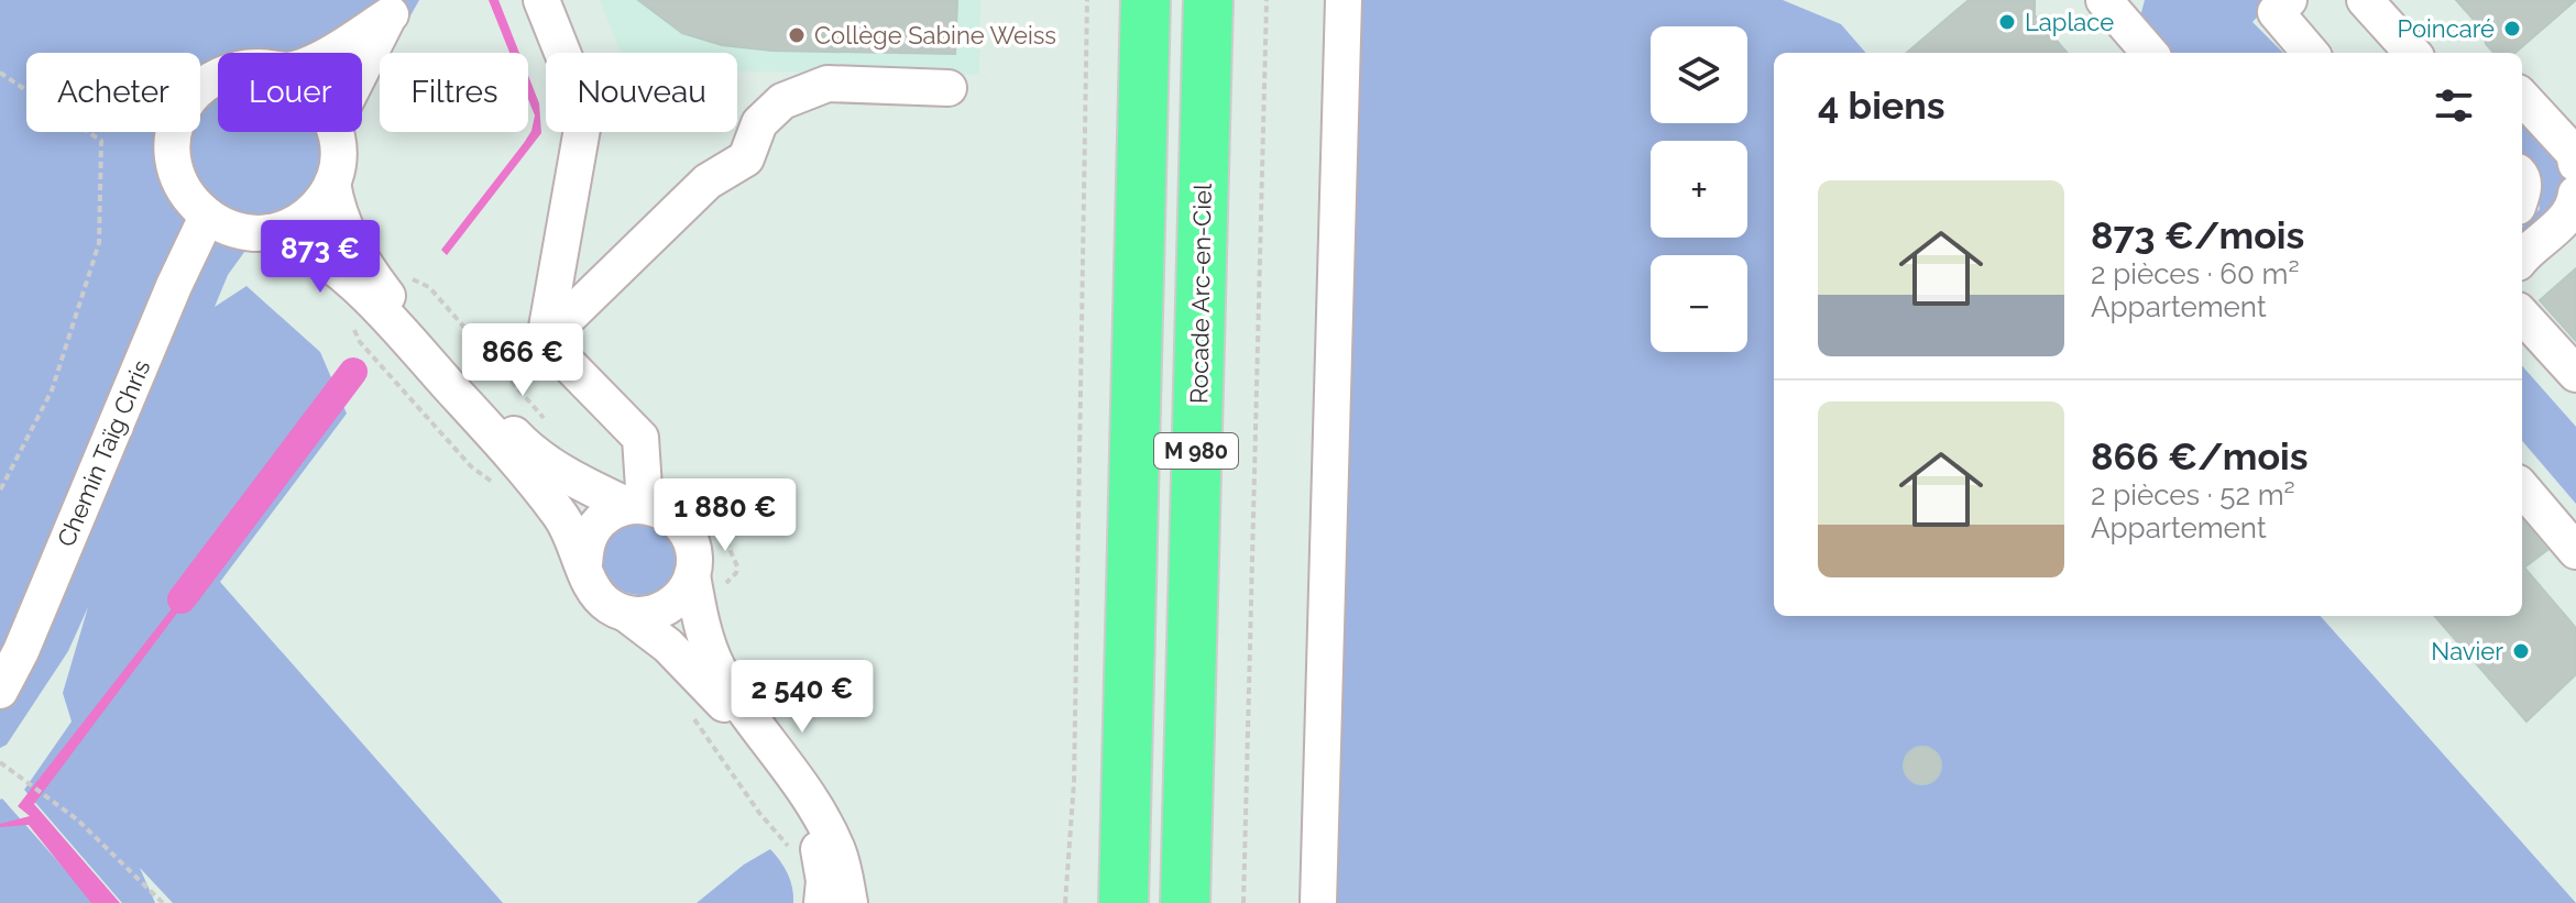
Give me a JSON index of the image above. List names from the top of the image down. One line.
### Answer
{"streets":{"highway":["Rocade Arc-en-Ciel","M 980"],"street":["Chemin Taïg Chris"]},"places":["Laplace","Poincaré","Collège Sabine Weiss","Navier"],"page":{"map_buttons":["+","−"],"chip":["Acheter","Louer","Filtres","Nouveau"],"heading":"4 biens","list":[{"name":"873 €/mois","note":"2 pièces · 60 m² · Appartement"},{"name":"866 €/mois","note":"2 pièces · 52 m² · Appartement"}],"price":["873 €","866 €","1 880 €","2 540 €"]}}
